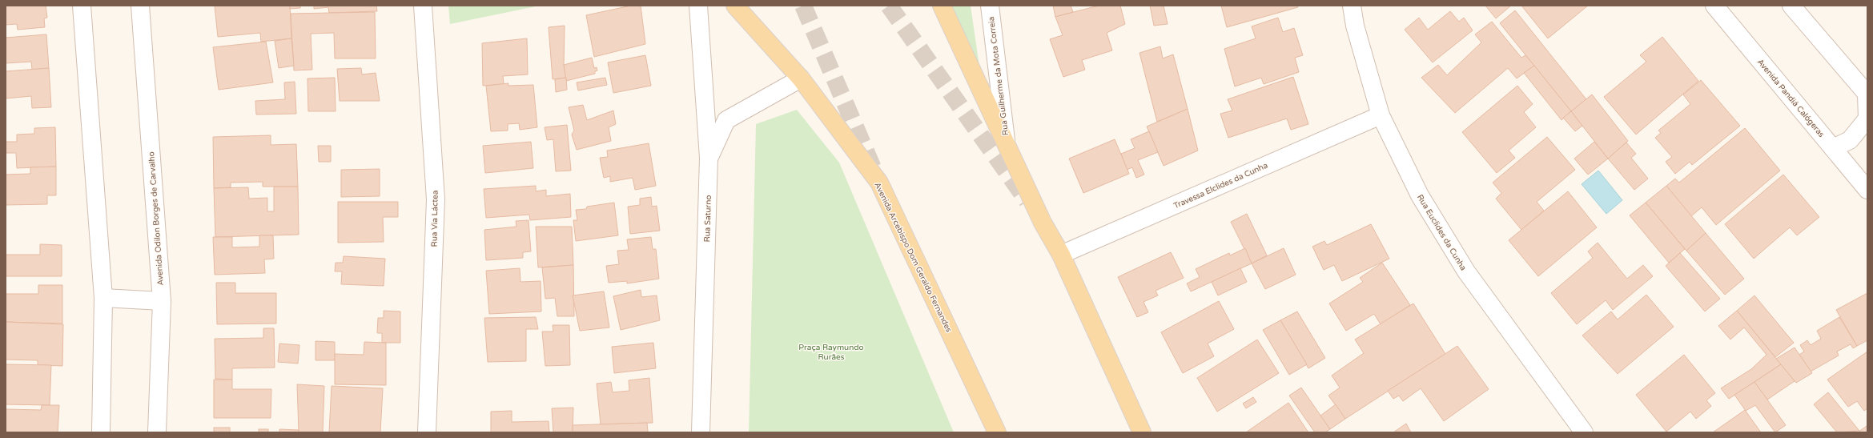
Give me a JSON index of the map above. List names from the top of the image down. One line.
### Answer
{"streets":{"main road":["Avenida Arcebispo Dom Geraldo Fernandes"],"street":["Rua Guilherme da Mota Correia","Avenida Pandiá Calógeras","Travessa Elclides da Cunha","Avenida Odilon Borges de Carvalho","Rua Via Láctea","Rua Saturno","Rua Euclides da Cunha"]},"crossings":[["Travessa Elclides da Cunha","Rua Euclides da Cunha"]],"parks":["Praça Raymundo Rurães"]}
